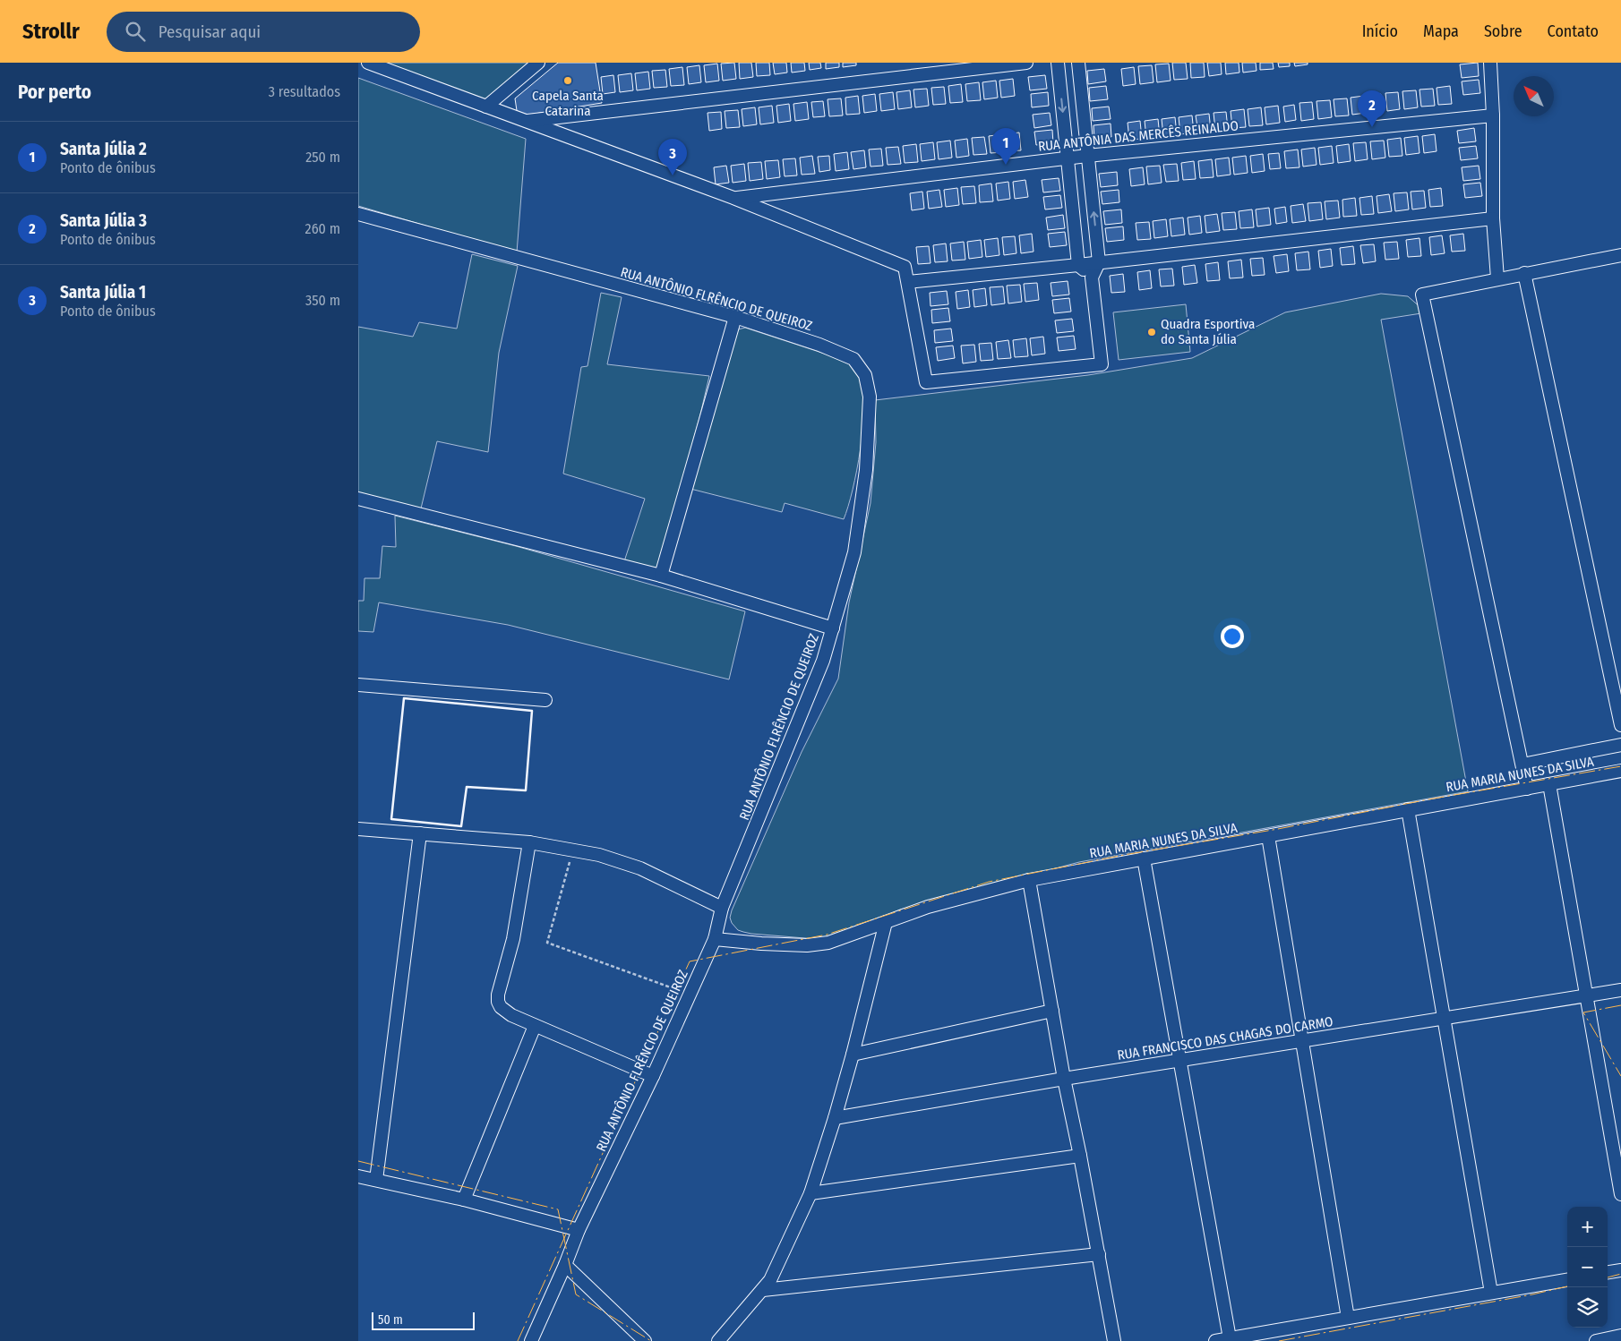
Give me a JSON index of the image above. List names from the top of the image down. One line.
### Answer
{"streets":{"street":["RUA ANTÔNIA DAS MERCÊS REINALDO","RUA ANTÔNIO FLRÊNCIO DE QUEIROZ","RUA MARIA NUNES DA SILVA","RUA FRANCISCO DAS CHAGAS DO CARMO"]},"crossings":[["RUA ANTÔNIO FLRÊNCIO DE QUEIROZ","RUA MARIA NUNES DA SILVA"]],"places":["Capela Santa Catarina","Quadra Esportiva do Santa Júlia"],"scale_bar":"50 m","north":"top left","page":{"header":"Strollr","search":"Pesquisar aqui","nav":["Início","Mapa","Sobre","Contato"],"heading":["Por perto","3 resultados"],"pins":["2","1","3"],"list":[{"mark":"1","name":"Santa Júlia 2","note":"Ponto de ônibus","value":"250 m"},{"mark":"2","name":"Santa Júlia 3","note":"Ponto de ônibus","value":"260 m"},{"mark":"3","name":"Santa Júlia 1","note":"Ponto de ônibus","value":"350 m"}],"map_buttons":["+","−"],"scale":"50 m"}}
